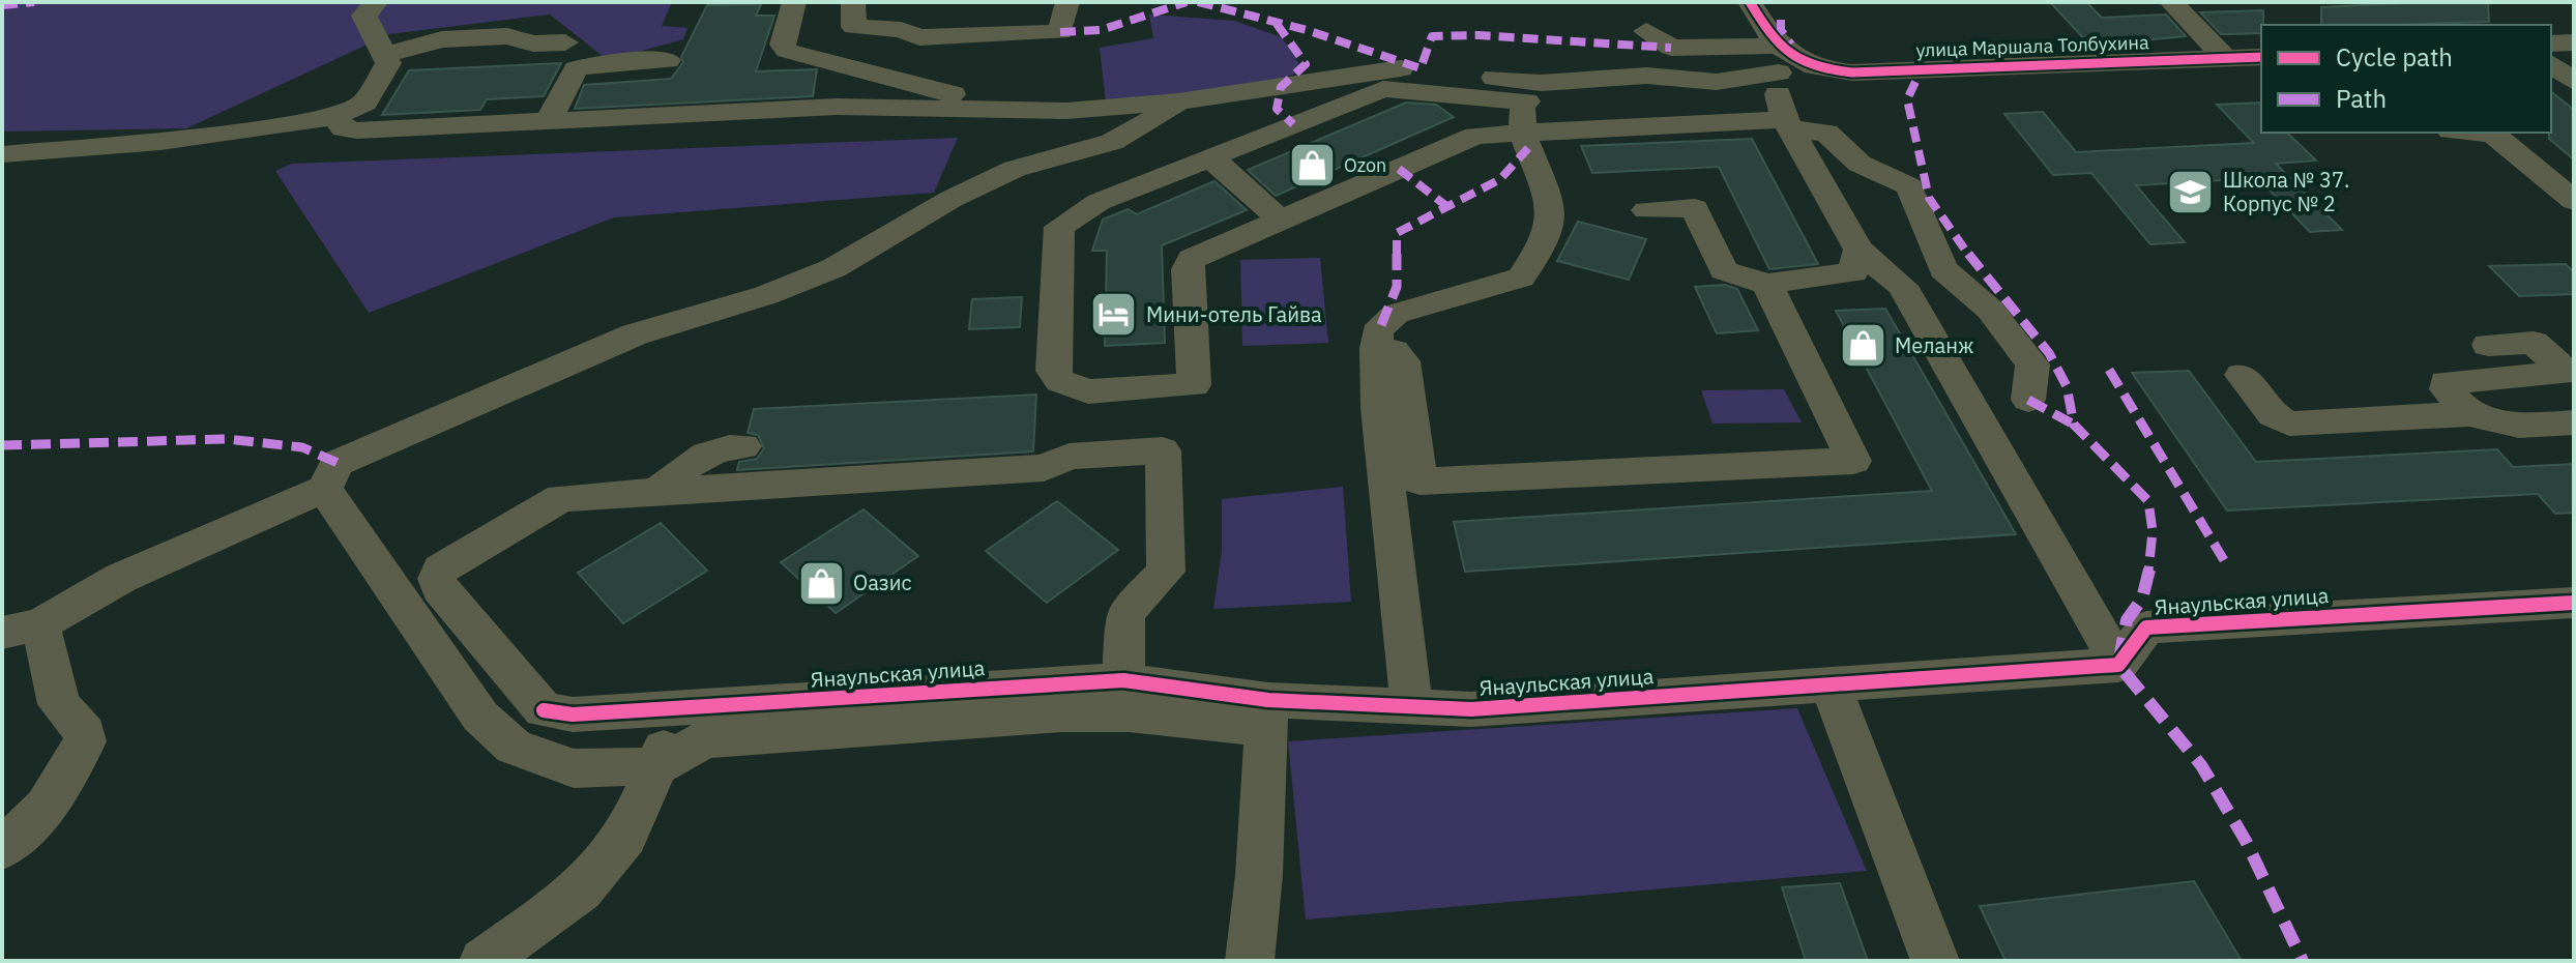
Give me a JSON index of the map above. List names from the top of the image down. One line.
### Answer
{"streets":{"street":["улица Маршала Толбухина","Янаульская улица"]},"places":{"shop":["Ozon","Меланж","Оазис"],"school or university":["Школа № 37. Корпус № 2"],"hotel":["Мини-отель Гайва"]},"legend":["Cycle path","Path"]}
